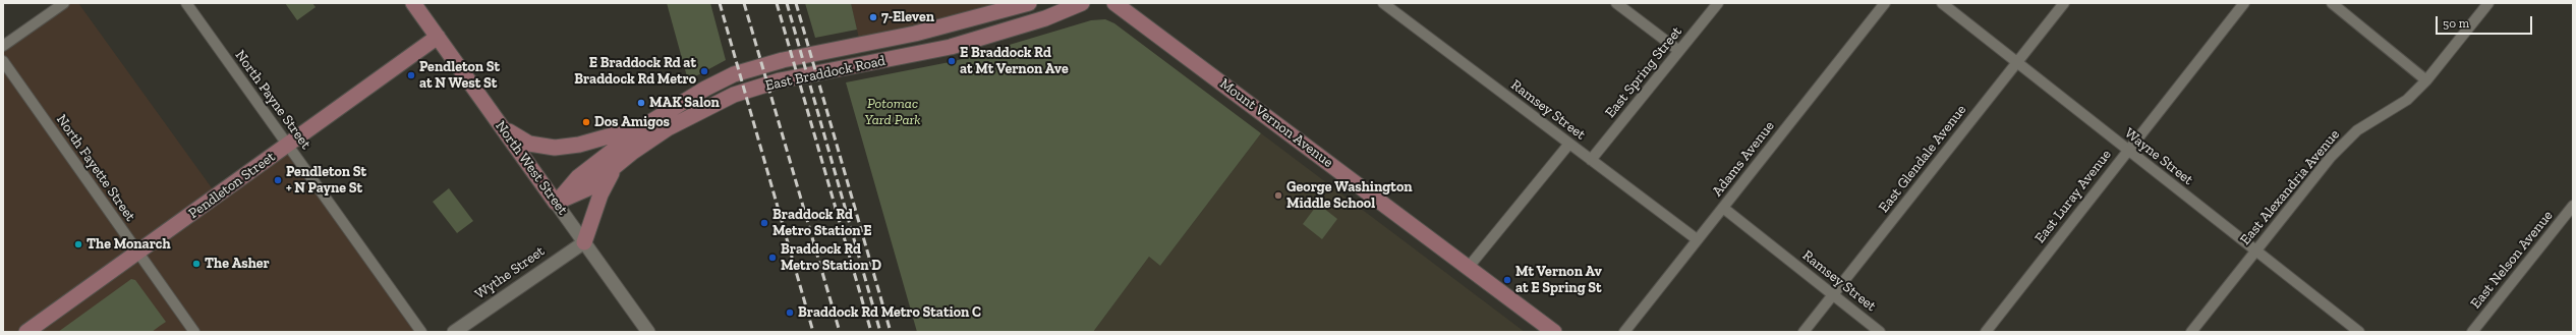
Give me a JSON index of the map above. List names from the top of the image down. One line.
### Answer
{"streets":{"main road":["East Braddock Road","Mount Vernon Avenue","North West Street","Pendleton Street"],"street":["East Spring Street","North Payne Street","Ramsey Street","Wayne Street","Adams Avenue","East Glendale Avenue","North Fayette Street","East Alexandria Avenue","East Luray Avenue","East Nelson Avenue","Wythe Street"]},"crossings":[["East Spring Street","Ramsey Street"],["East Braddock Road","North West Street"],["North Payne Street","Pendleton Street"],["Ramsey Street","Adams Avenue"],["Ramsey Street","East Glendale Avenue"],["Wayne Street","East Glendale Avenue"],["Wayne Street","East Alexandria Avenue"],["Wayne Street","East Luray Avenue"],["North Fayette Street","Pendleton Street"],["North West Street","Pendleton Street"],["North West Street","Wythe Street"]],"parks":["Potomac Yard Park"],"places":["7-Eleven","E Braddock Rd at Mt Vernon Ave","E Braddock Rd at Braddock Rd Metro","Pendleton St at N West St","MAK Salon","Dos Amigos","Pendleton St + N Payne St","George Washington Middle School","Braddock Rd Metro Station E","The Monarch","Braddock Rd Metro Station D","The Asher","Mt Vernon Av at E Spring St","Braddock Rd Metro Station C"],"scale_bar":"50 m"}
